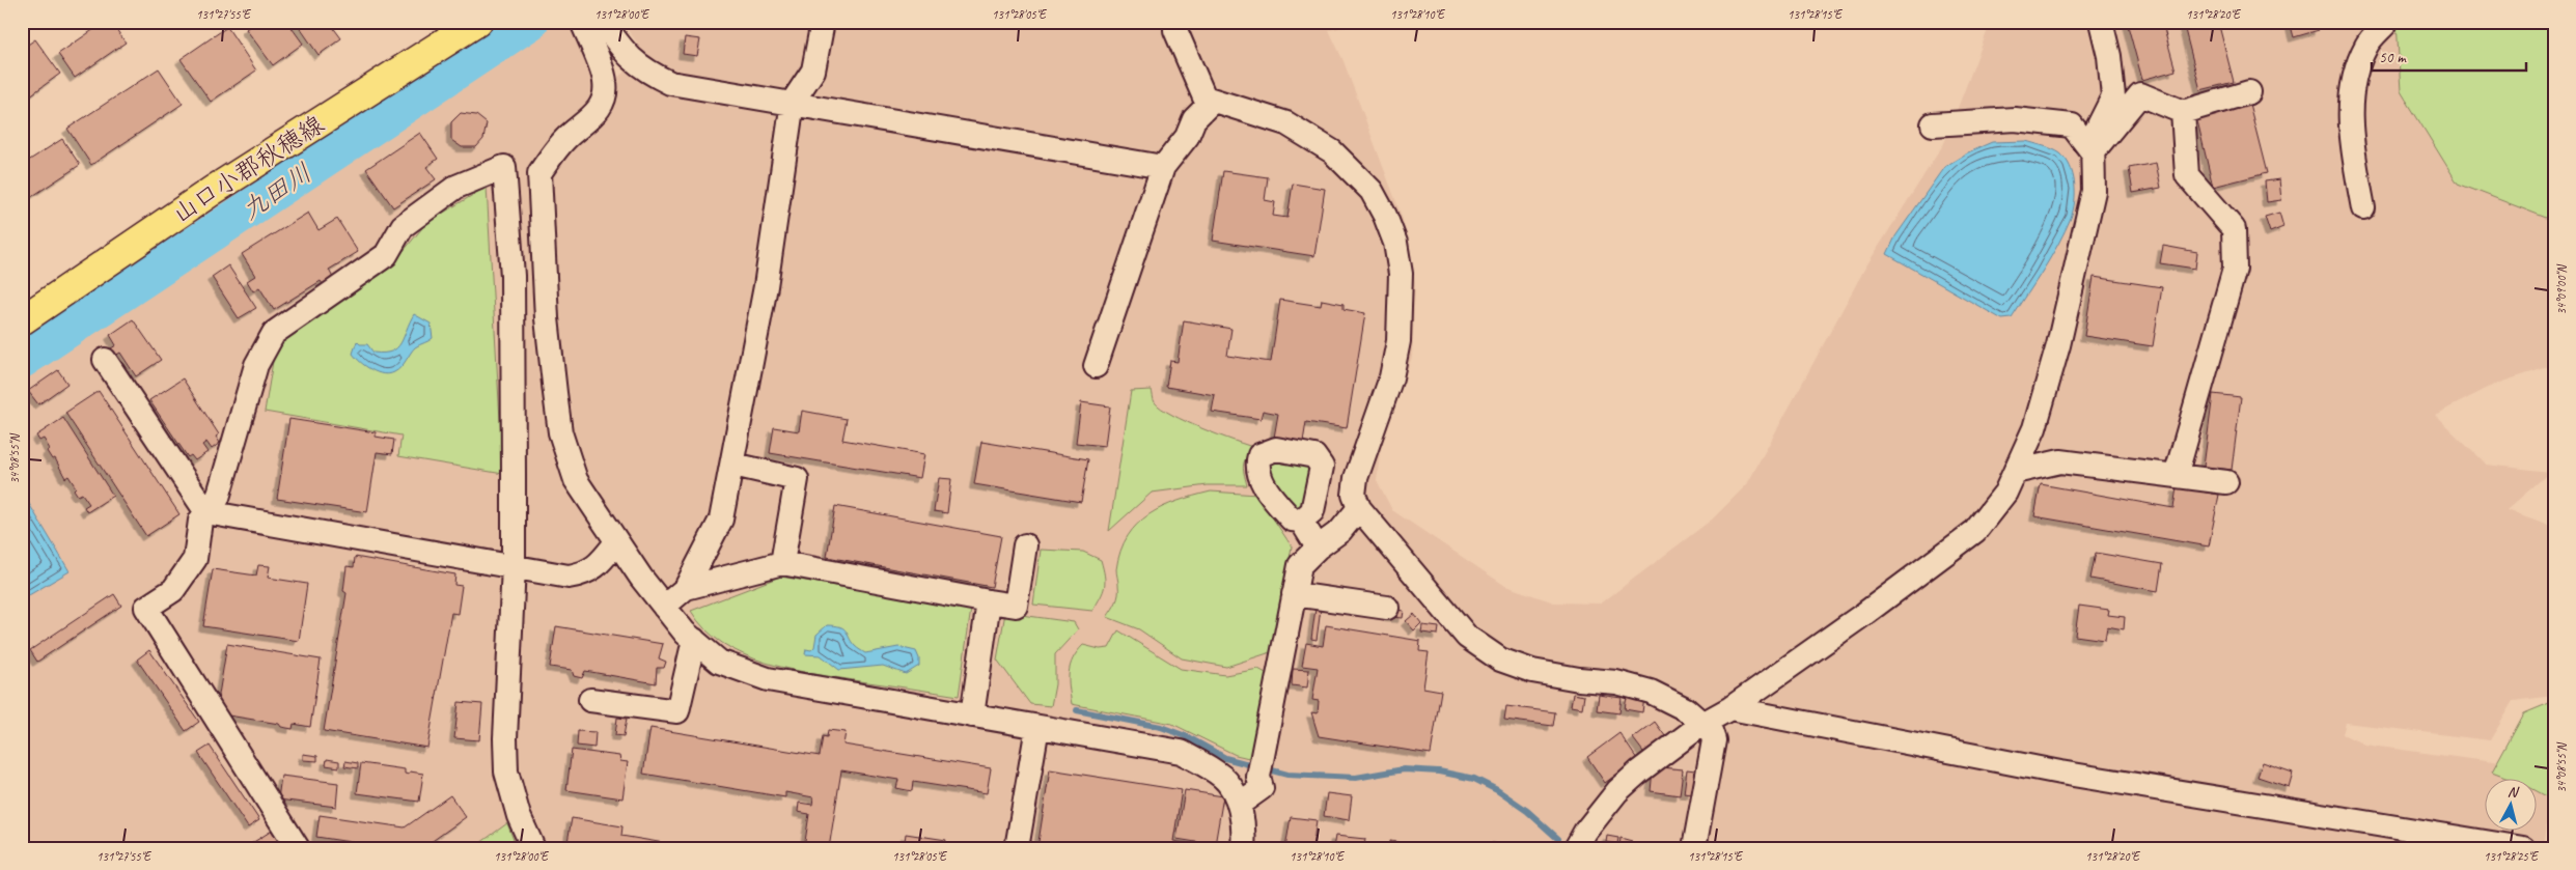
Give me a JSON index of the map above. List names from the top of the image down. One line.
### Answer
{"streets":{"main road":["山口小郡秋穂線"]},"water":["九田川"],"scale_bar":"50 m","north":"top","coordinates":["131°27'55\"E","131°28'00\"E","131°28'05\"E","131°28'10\"E","131°28'15\"E","131°28'20\"E","34°09'00\"N","34°08'55\"N","131°28'25\"E"]}
